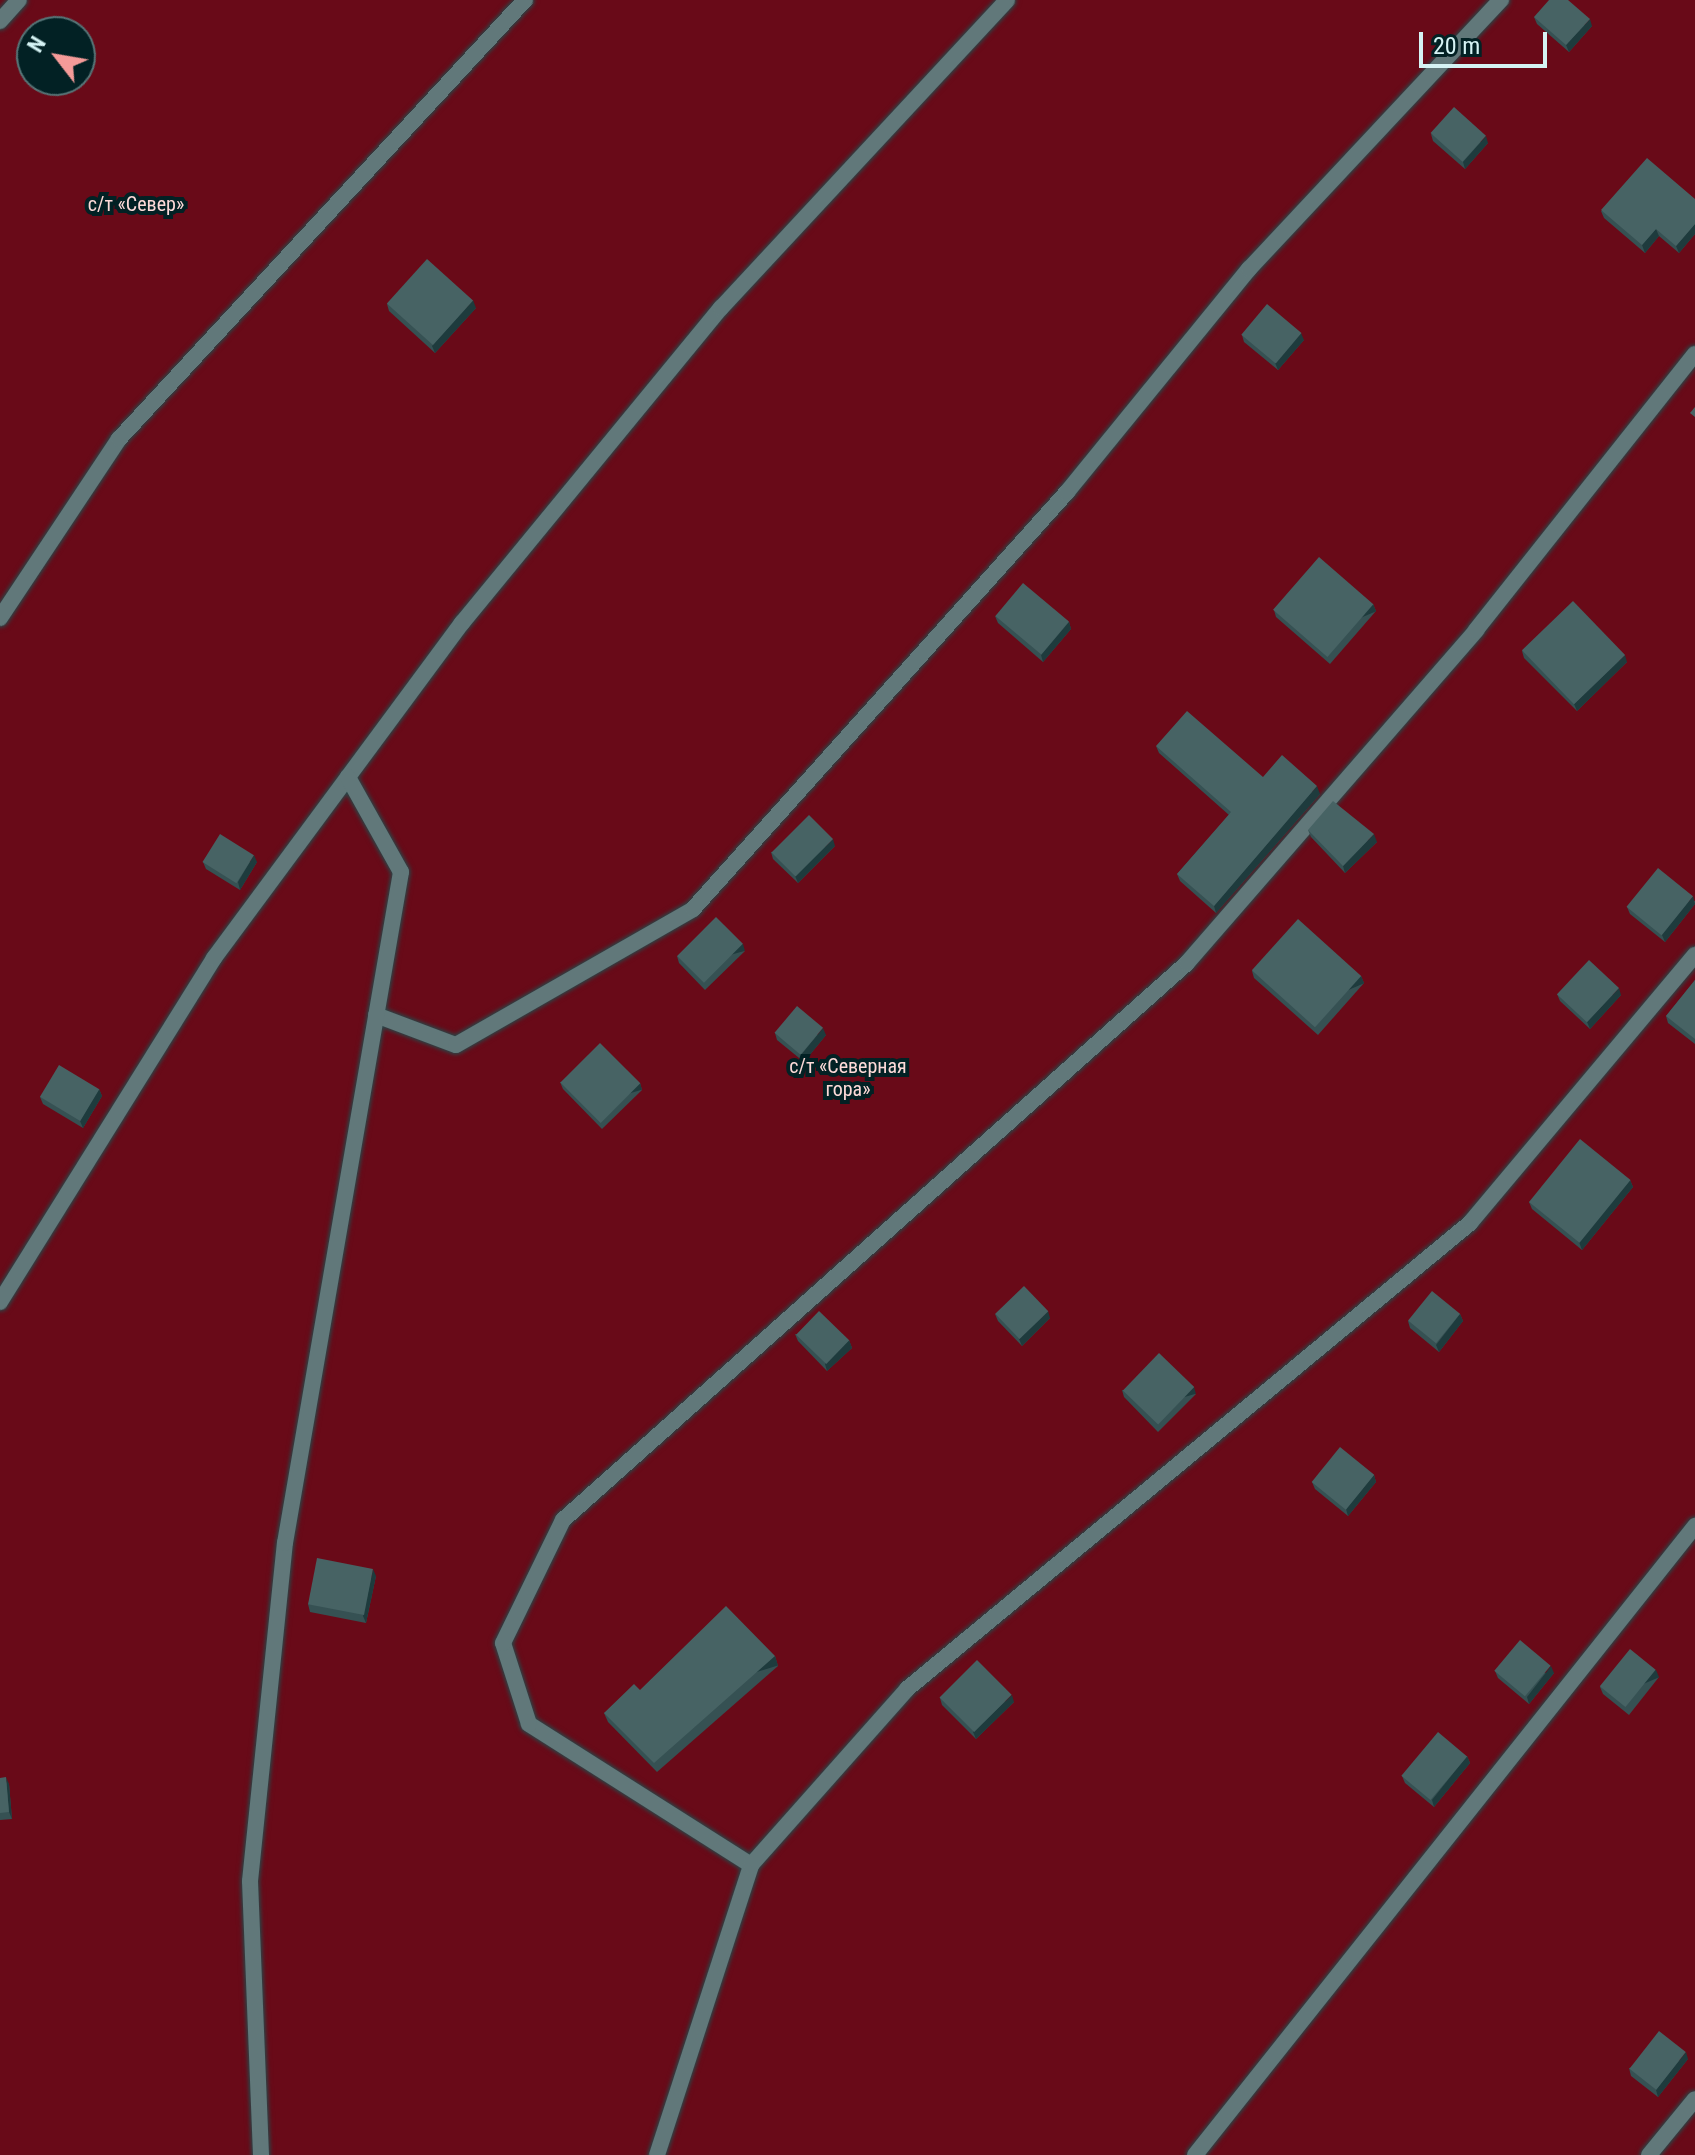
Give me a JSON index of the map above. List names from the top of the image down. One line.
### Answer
{"parks":["с/т «Север»","с/т «Северная гора»"],"scale_bar":"20 m","north":"top left"}
